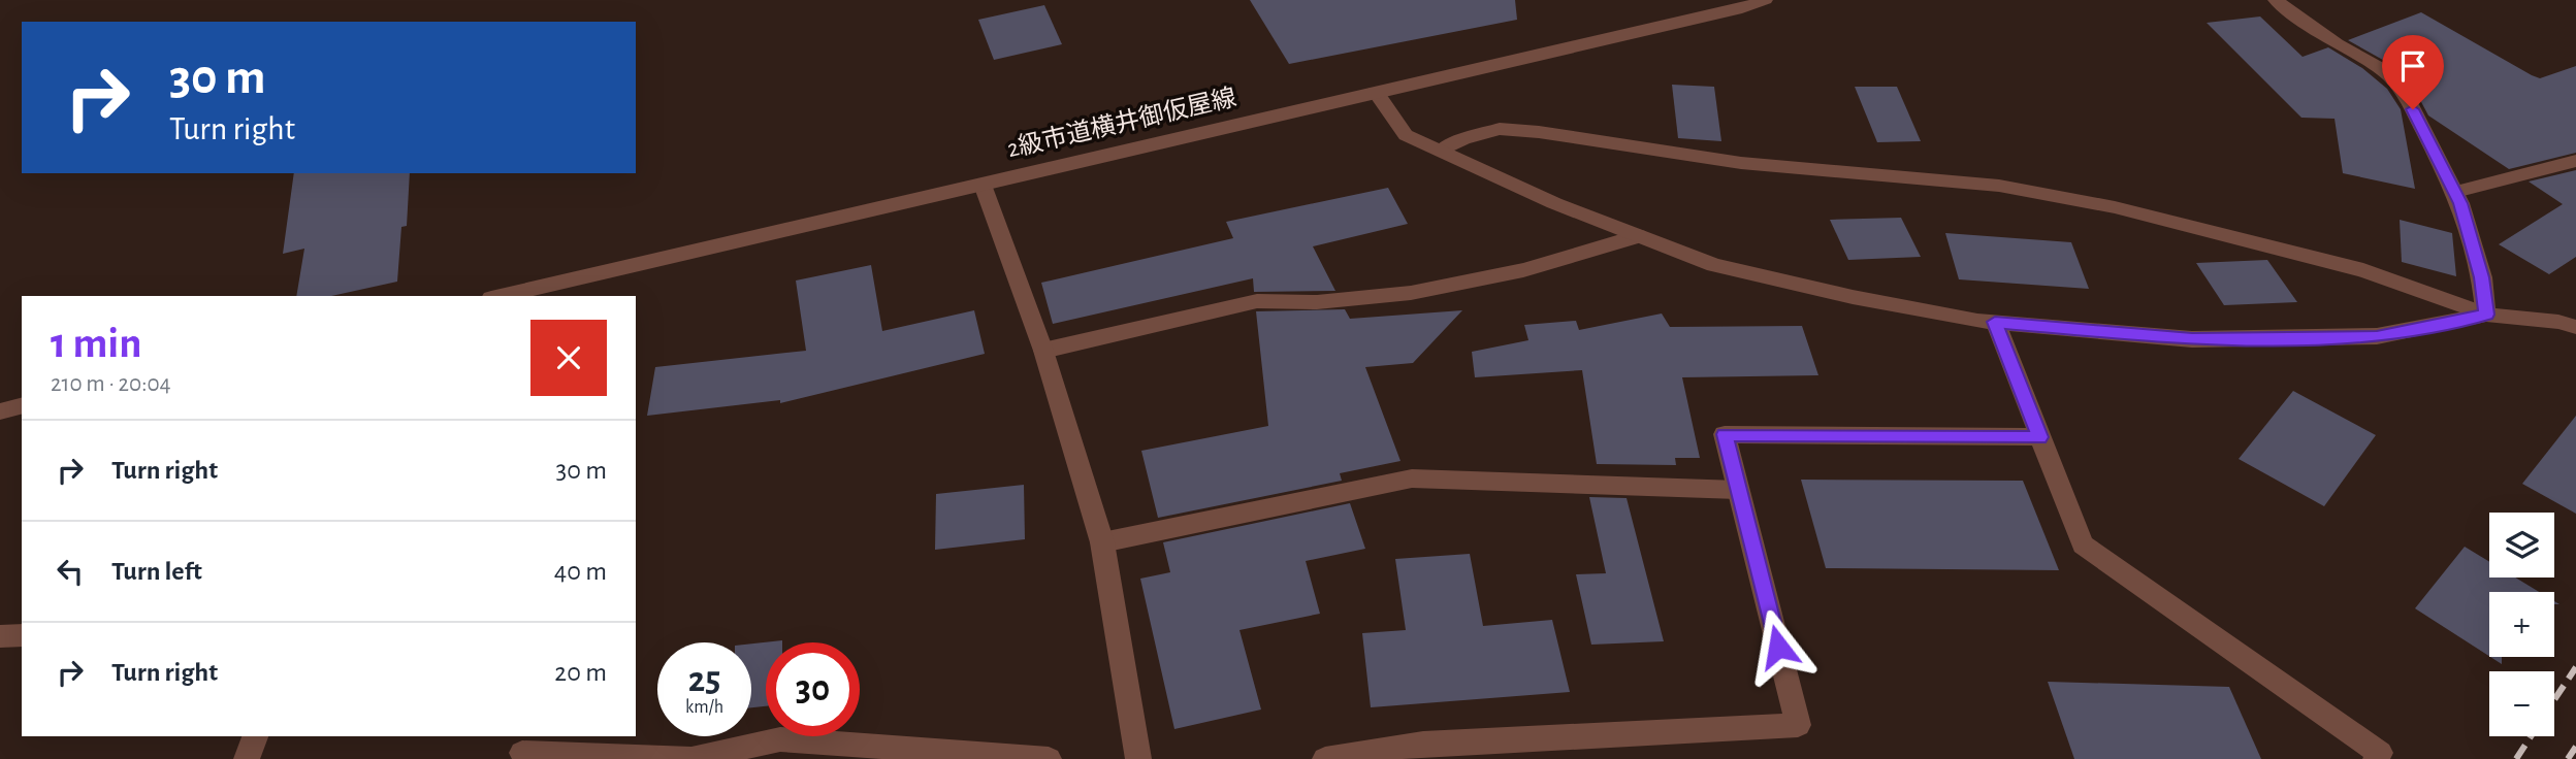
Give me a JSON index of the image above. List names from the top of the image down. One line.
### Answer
{"streets":{"street":["2級市道横井御仮屋線"]},"page":{"turn":["30 m","Turn right"],"heading":["1 min","210 m · 20:04"],"list":[{"name":"Turn right","value":"30 m"},{"name":"Turn left","value":"40 m"},{"name":"Turn right","value":"20 m"}],"map_buttons":["+","−"],"speed":"25 km/h","limit":"30"}}
